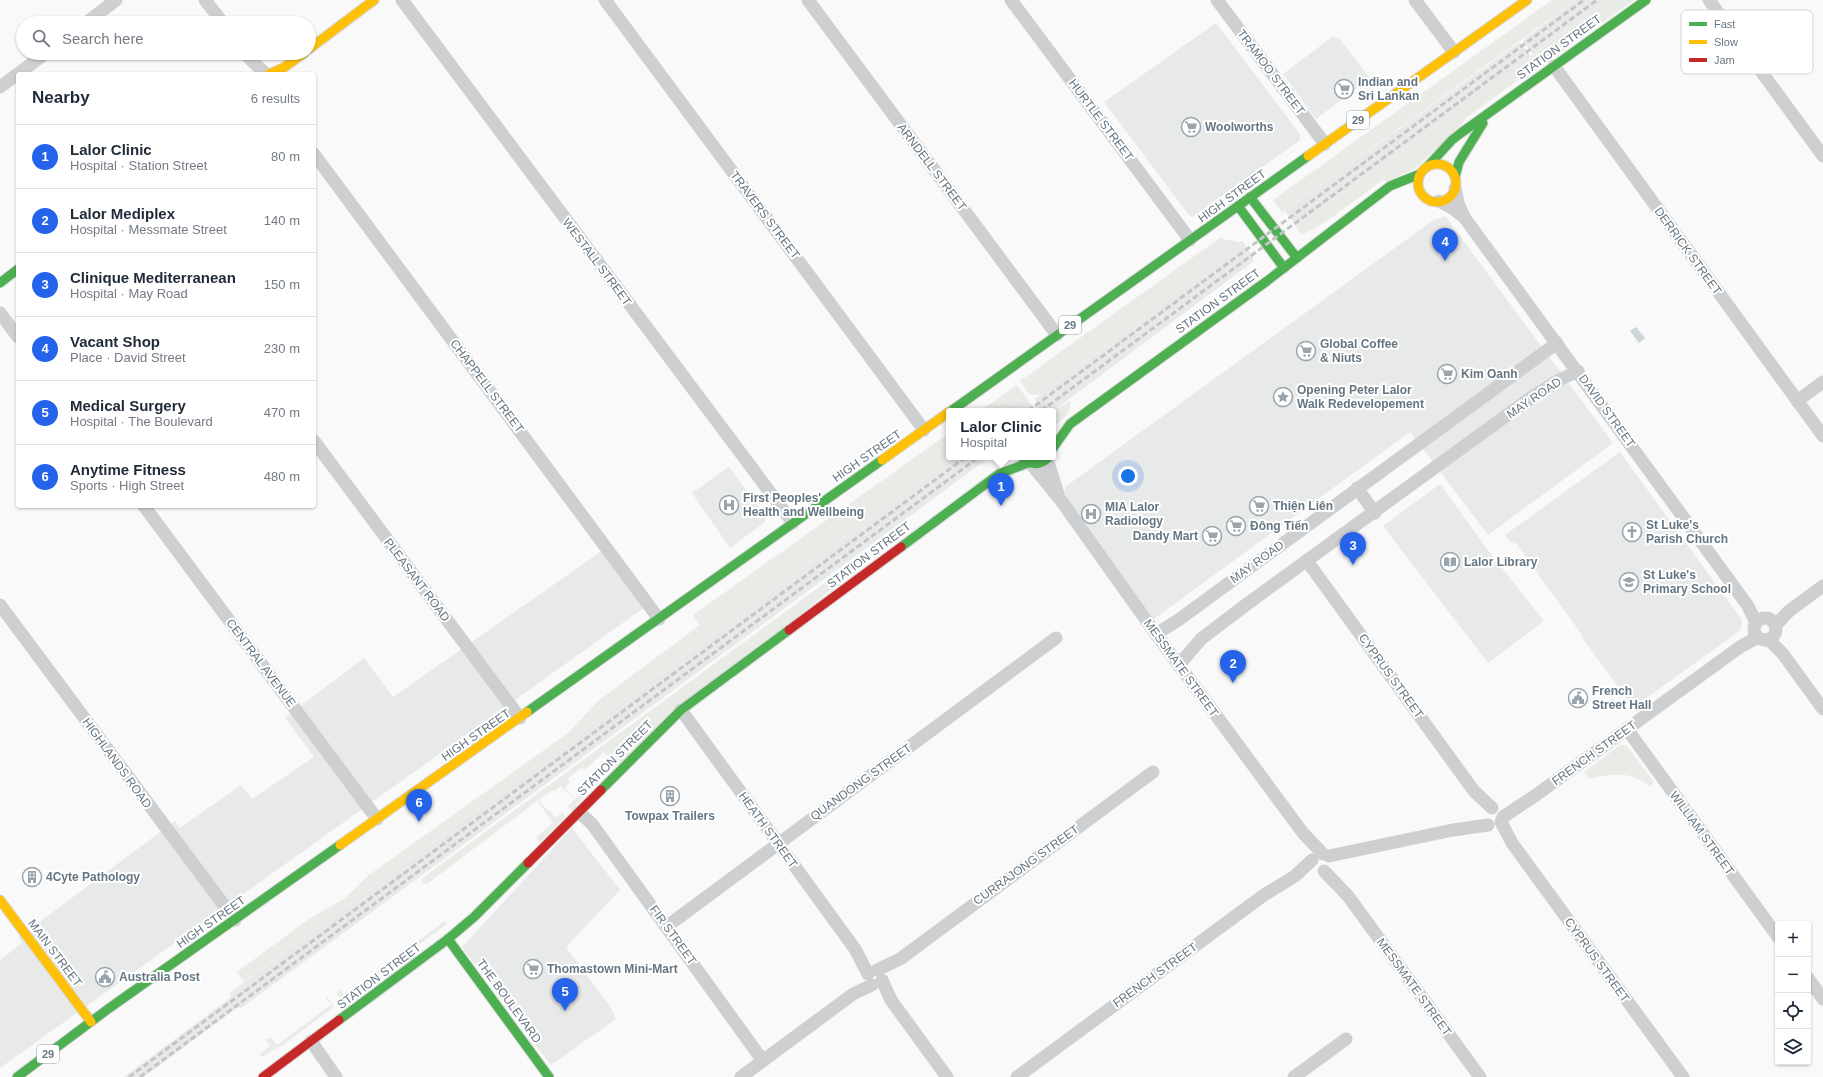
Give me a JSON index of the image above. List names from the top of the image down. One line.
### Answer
{"streets":{"street":["STATION STREET","TRAMOO STREET","HURTLE STREET","29","ARNDELL STREET","HIGH STREET","TRAVERS STREET","DERRICK STREET","WESTALL STREET","CHAPPELL STREET","MAY ROAD","DAVID STREET","PLEASANT ROAD","CENTRAL AVENUE","MESSMATE STREET","CYPRUS STREET","FRENCH STREET","HIGHLANDS ROAD","QUANDONG STREET","HEATH STREET","WILLIAM STREET","CURRAJONG STREET","FIR STREET","MAIN STREET","THE BOULEVARD"]},"crossings":[["STATION STREET","DERRICK STREET"],["STATION STREET","DAVID STREET"],["STATION STREET","MESSMATE STREET"],["STATION STREET","HEATH STREET"],["STATION STREET","FIR STREET"],["STATION STREET","THE BOULEVARD"],["TRAMOO STREET","HIGH STREET"],["HURTLE STREET","HIGH STREET"],["ARNDELL STREET","HIGH STREET"],["HIGH STREET","TRAVERS STREET"],["HIGH STREET","WESTALL STREET"],["HIGH STREET","CHAPPELL STREET"],["HIGH STREET","PLEASANT ROAD"],["HIGH STREET","CENTRAL AVENUE"],["HIGH STREET","HIGHLANDS ROAD"],["HIGH STREET","MAIN STREET"],["MAY ROAD","DAVID STREET"],["MAY ROAD","MESSMATE STREET"],["MAY ROAD","CYPRUS STREET"],["DAVID STREET","FRENCH STREET"],["MESSMATE STREET","FRENCH STREET"],["CYPRUS STREET","FRENCH STREET"],["FRENCH STREET","WILLIAM STREET"],["QUANDONG STREET","HEATH STREET"],["QUANDONG STREET","FIR STREET"],["HEATH STREET","CURRAJONG STREET"],["CURRAJONG STREET","FIR STREET"]],"places":{"supermarket":["Indian and Sri Lankan","Woolworths","Global Coffee & Niuts","Kim Oanh","Thiện Liên","Đông Tiến","Dandy Mart","Thomastown Mini-Mart"],"place":["Opening Peter Lalor Walk Redevelopement"],"hospital":["First Peoples' Health and Wellbeing","MIA Lalor Radiology"],"church":["St Luke's Parish Church"],"library":["Lalor Library"],"school or university":["St Luke's Primary School"],"public building":["French Street Hall","Australia Post"],"building":["Towpax Trailers","4Cyte Pathology"]},"legend":["Fast","Slow","Jam"],"page":{"search":"Search here","heading":["Nearby","6 results"],"list":[{"mark":"1","name":"Lalor Clinic","note":"Hospital · Station Street","value":"80 m"},{"mark":"2","name":"Lalor Mediplex","note":"Hospital · Messmate Street","value":"140 m"},{"mark":"3","name":"Clinique Mediterranean","note":"Hospital · May Road","value":"150 m"},{"mark":"4","name":"Vacant Shop","note":"Place · David Street","value":"230 m"},{"mark":"5","name":"Medical Surgery","note":"Hospital · The Boulevard","value":"470 m"},{"mark":"6","name":"Anytime Fitness","note":"Sports · High Street","value":"480 m"}],"pins":["4","1","3","2","6","5"],"popup":["Lalor Clinic","Hospital"],"map_buttons":["+","−"]}}
